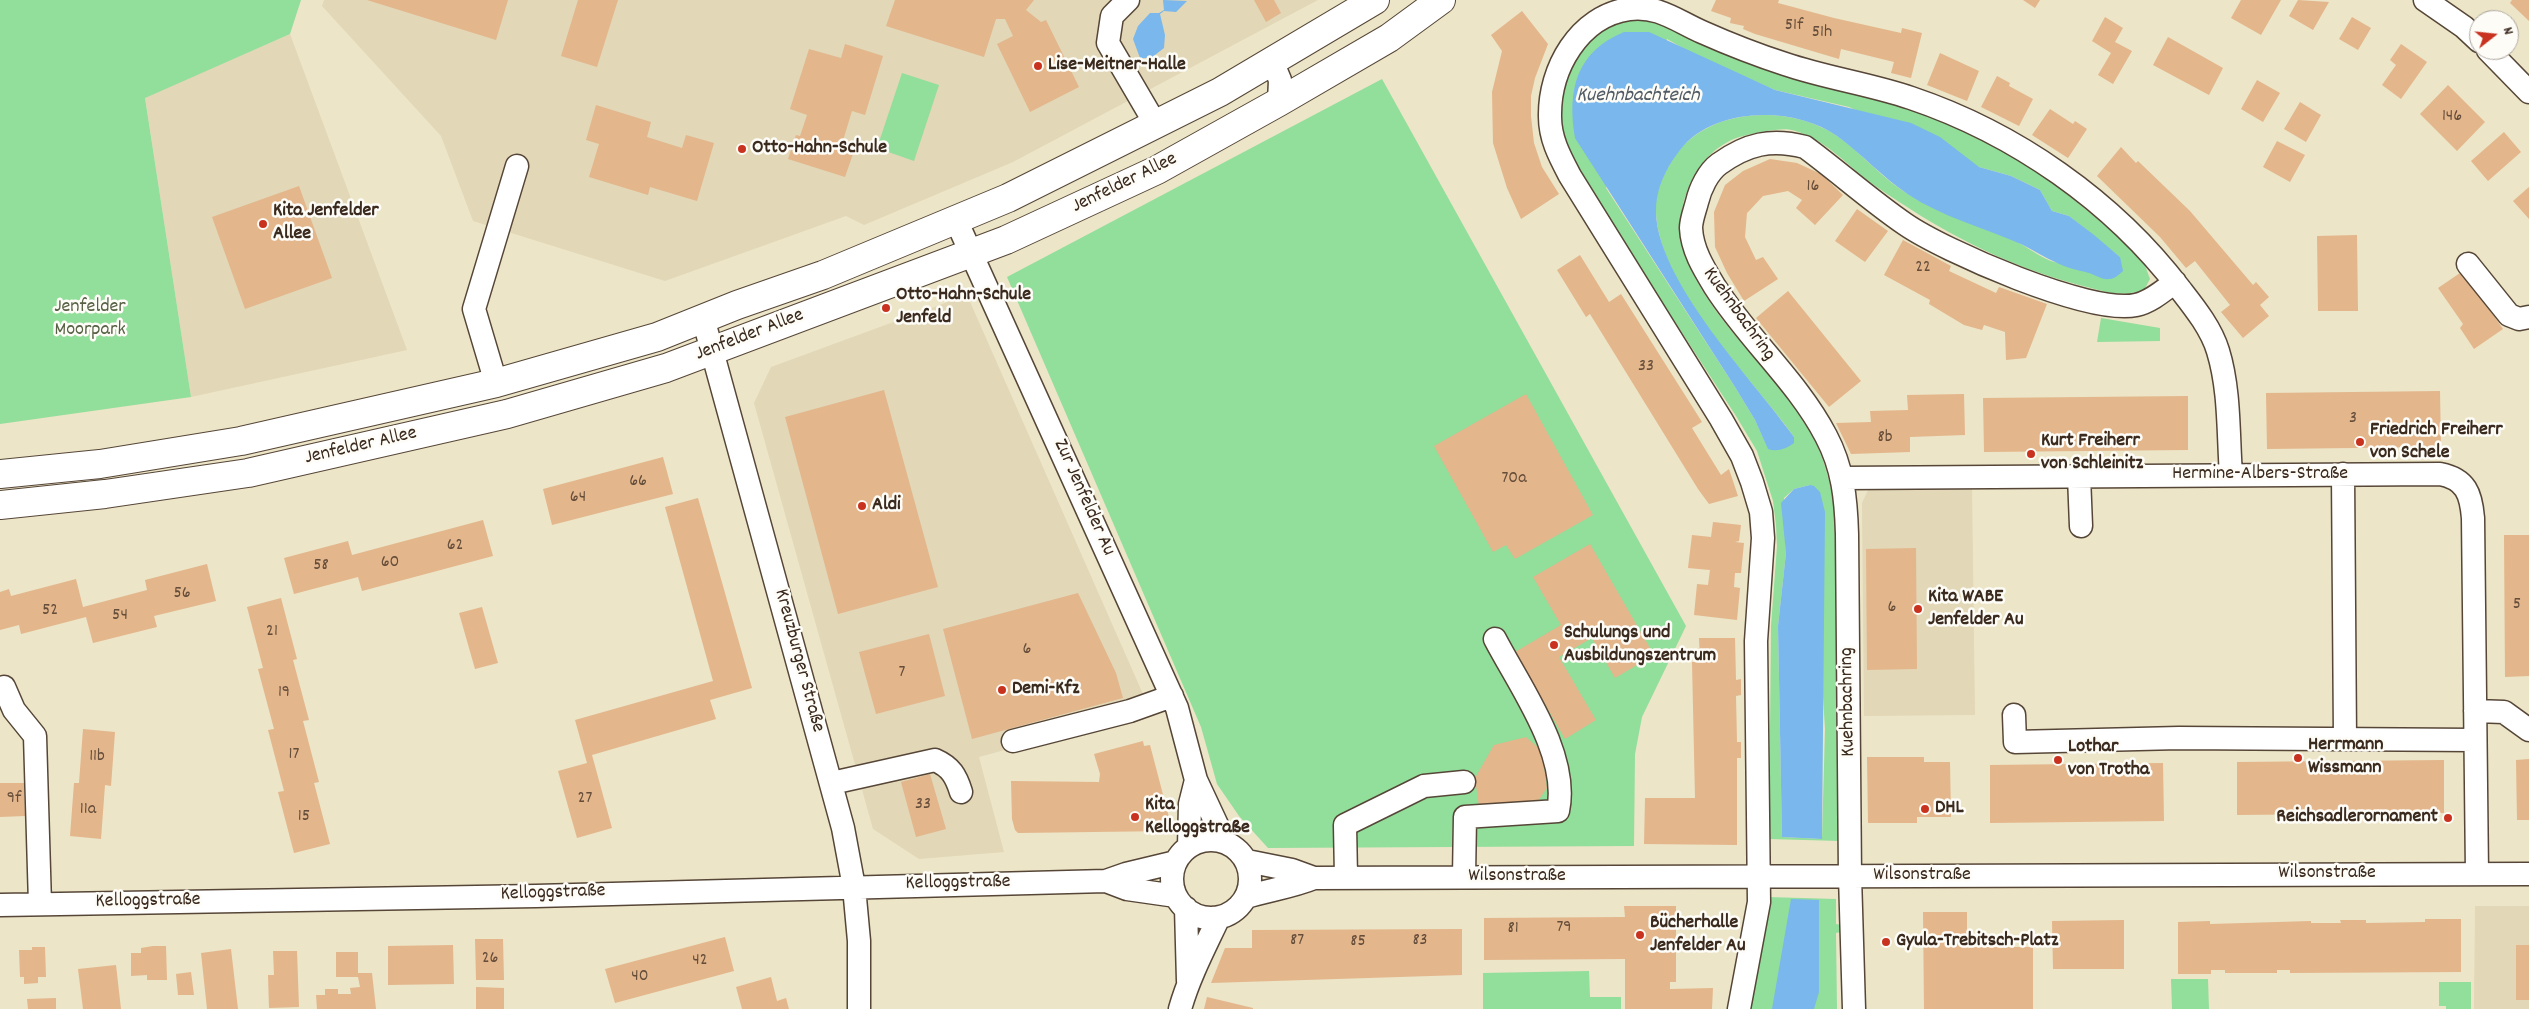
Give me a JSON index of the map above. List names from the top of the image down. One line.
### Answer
{"streets":{"main road":["Jenfelder Allee"],"street":["Kuehnbachring","Hermine-Albers-Straße","Zur Jenfelder Au","Kreuzburger Straße","Wilsonstraße","Kelloggstraße"]},"crossings":[["Jenfelder Allee","Zur Jenfelder Au"],["Jenfelder Allee","Kreuzburger Straße"],["Kuehnbachring","Hermine-Albers-Straße"],["Kuehnbachring","Wilsonstraße"],["Hermine-Albers-Straße","Wilsonstraße"],["Zur Jenfelder Au","Wilsonstraße"],["Zur Jenfelder Au","Kelloggstraße"],["Kreuzburger Straße","Kelloggstraße"],["Wilsonstraße","Kelloggstraße"]],"water":["Kuehnbachteich"],"parks":["Jenfelder Moorpark"],"places":["Lise-Meitner-Halle","Otto-Hahn-Schule","Kita Jenfelder Allee","Otto-Hahn-Schule Jenfeld","Friedrich Freiherr von Schele","Kurt Freiherr von Schleinitz","Aldi","Kita WABE Jenfelder Au","Schulungs und Ausbildungszentrum","Demi-Kfz","Herrmann Wissmann","Lothar von Trotha","DHL","Kita Kelloggstraße","Reichsadlerornament","Bücherhalle Jenfelder Au","Gyula-Trebitsch-Platz"],"house_numbers":["51f","51h","146","16","22","33","3","8b","70a","66","64","62","60","58","56","5","6","52","54","21","6","7","19","17","11b","9f","27","33","11a","15","79","81","87","83","85","26","42","40"],"north":"right"}
